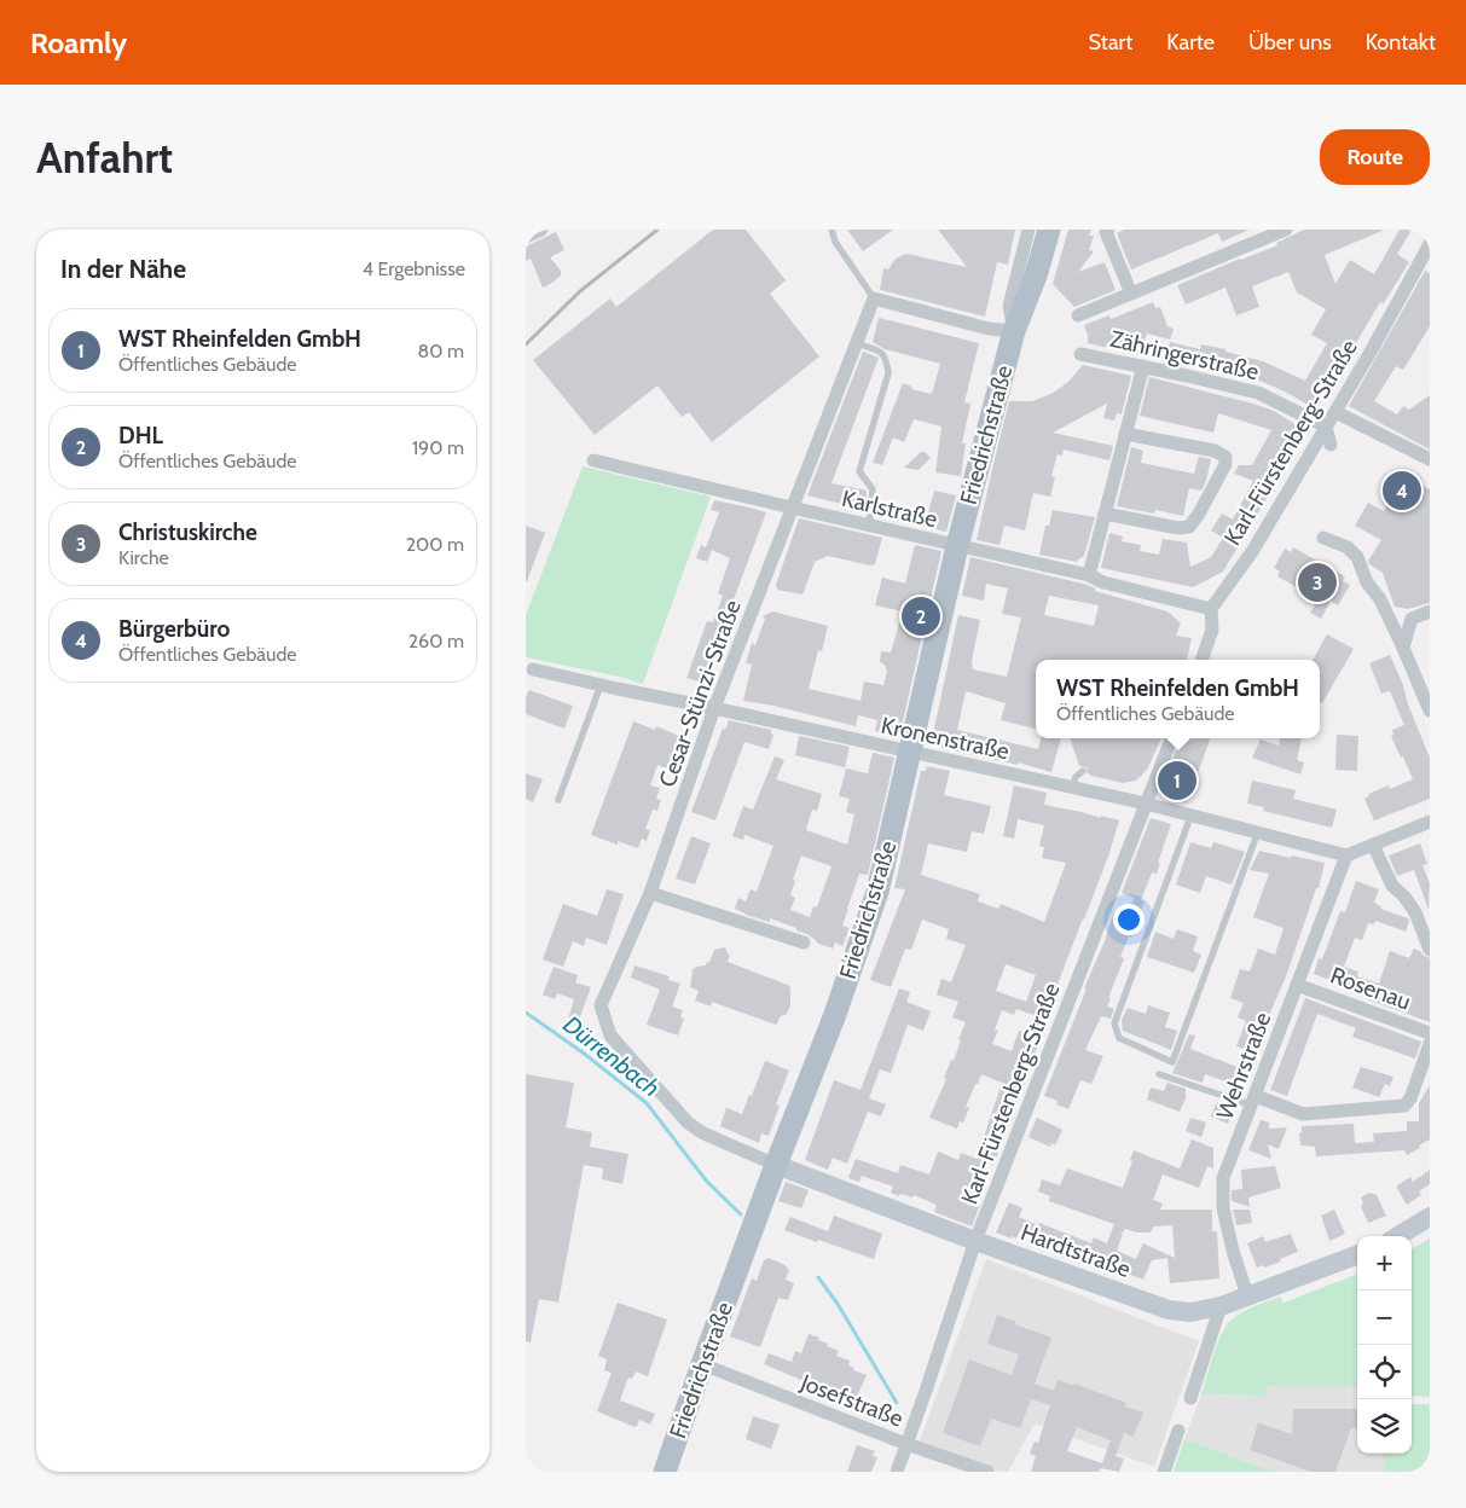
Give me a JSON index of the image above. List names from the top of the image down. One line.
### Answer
{"streets":{"main road":["Friedrichstraße"],"street":["Zähringerstraße","Karl-Fürstenberg-Straße","Karlstraße","Cesar-Stünzi-Straße","Kronenstraße","Rosenau","Wehrstraße","Hardtstraße","Josefstraße"]},"crossings":[["Zähringerstraße","Karl-Fürstenberg-Straße"],["Friedrichstraße","Karlstraße"],["Friedrichstraße","Cesar-Stünzi-Straße"],["Friedrichstraße","Kronenstraße"],["Friedrichstraße","Hardtstraße"],["Friedrichstraße","Josefstraße"],["Karl-Fürstenberg-Straße","Karlstraße"],["Karl-Fürstenberg-Straße","Kronenstraße"],["Karl-Fürstenberg-Straße","Hardtstraße"],["Karl-Fürstenberg-Straße","Josefstraße"],["Karlstraße","Cesar-Stünzi-Straße"],["Cesar-Stünzi-Straße","Kronenstraße"],["Cesar-Stünzi-Straße","Hardtstraße"],["Kronenstraße","Wehrstraße"],["Rosenau","Wehrstraße"],["Wehrstraße","Hardtstraße"]],"water":["Dürrenbach"],"page":{"header":"Roamly","nav":["Start","Karte","Über uns","Kontakt"],"buttons":"Route","title":"Anfahrt","heading":["In der Nähe","4 Ergebnisse"],"list":[{"mark":"1","name":"WST Rheinfelden GmbH","note":"Öffentliches Gebäude","value":"80 m"},{"mark":"2","name":"DHL","note":"Öffentliches Gebäude","value":"190 m"},{"mark":"3","name":"Christuskirche","note":"Kirche","value":"200 m"},{"mark":"4","name":"Bürgerbüro","note":"Öffentliches Gebäude","value":"260 m"}],"pins":["4","3","2","1"],"popup":["WST Rheinfelden GmbH","Öffentliches Gebäude"],"map_buttons":["+","−"]}}
